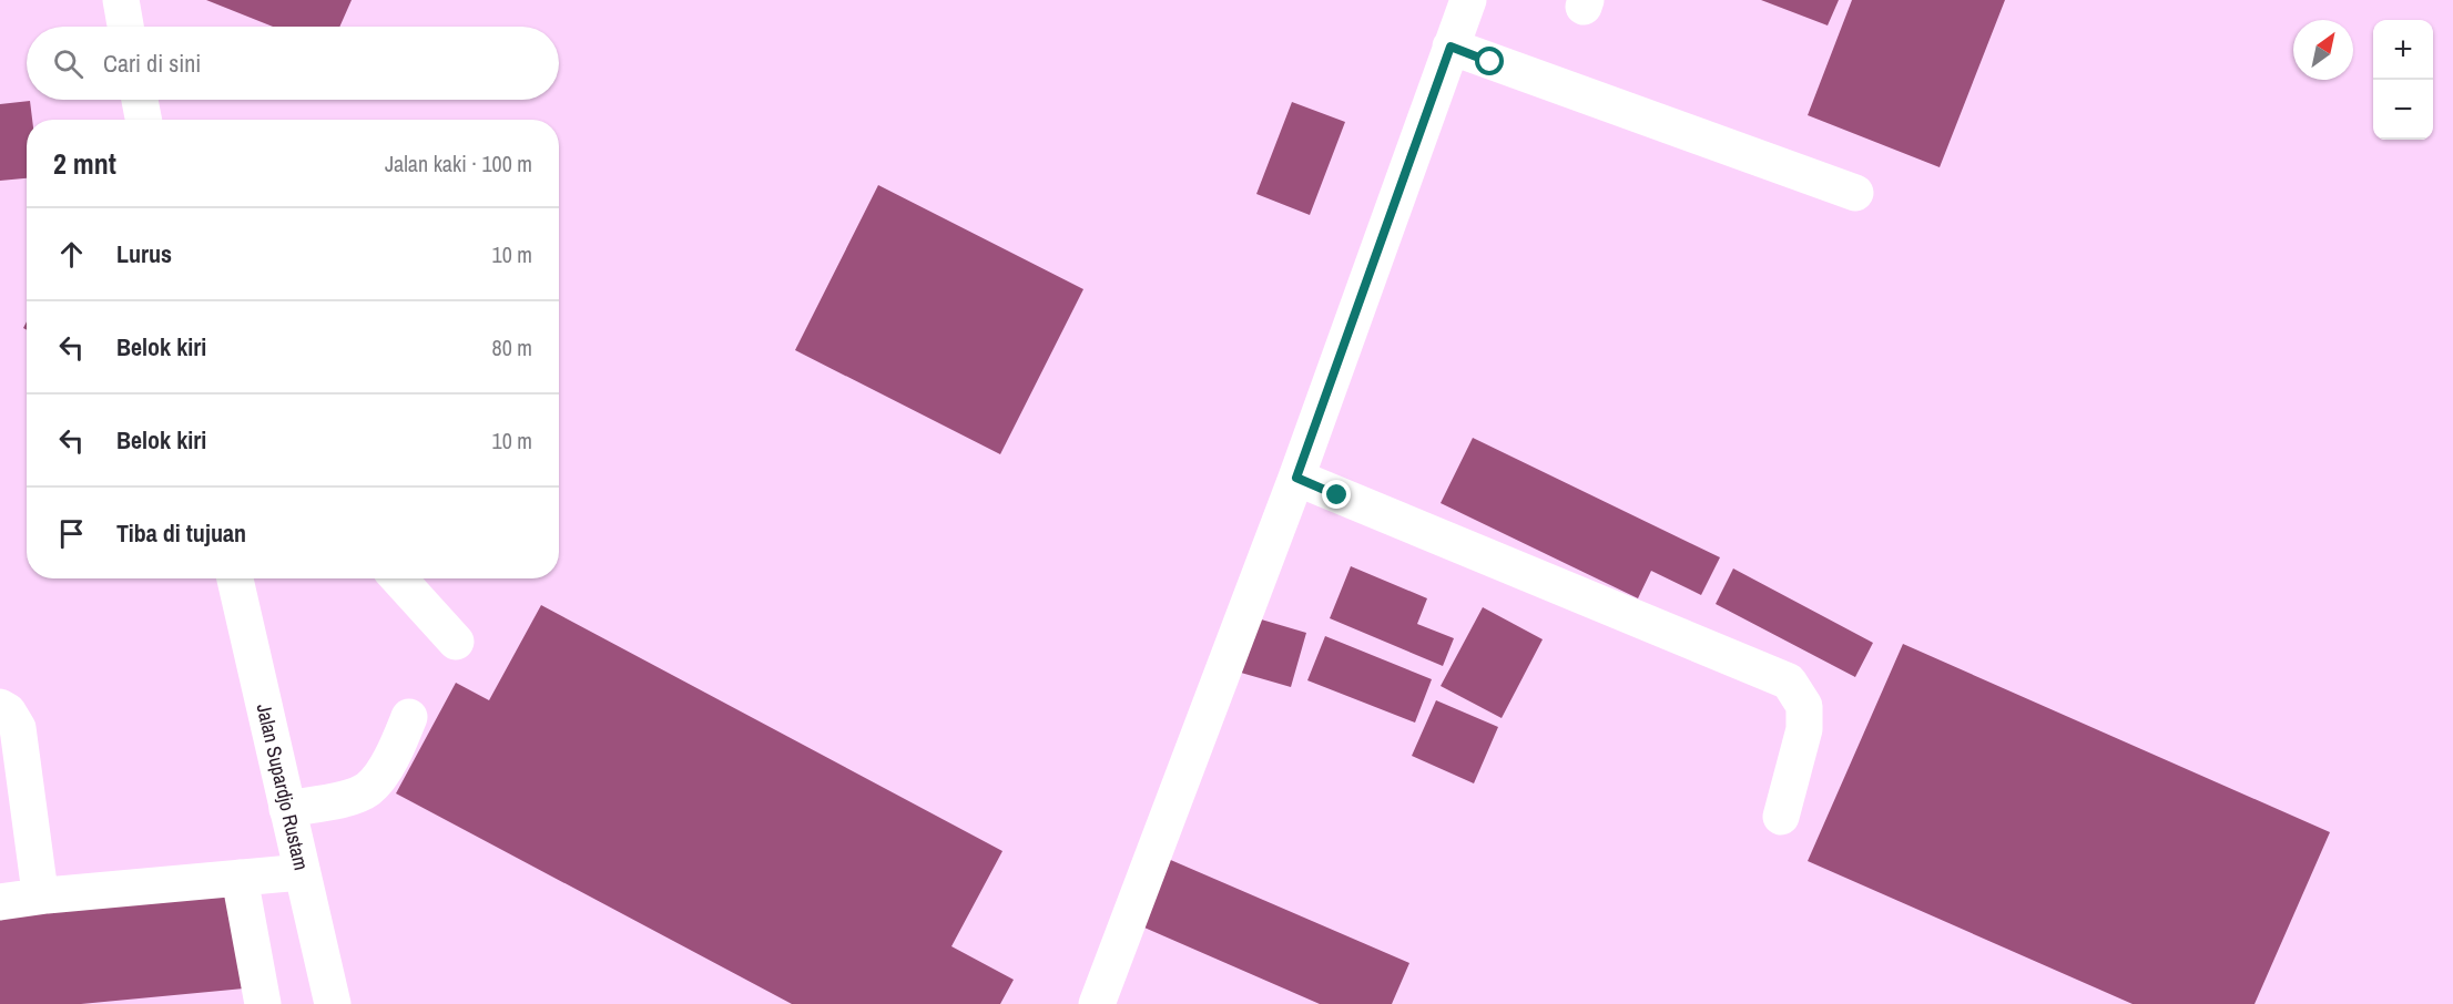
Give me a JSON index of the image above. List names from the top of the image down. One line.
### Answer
{"streets":{"main road":["Jalan Supardjo Rustam"]},"north":"top right","page":{"map_buttons":["+","−"],"search":"Cari di sini","heading":["2 mnt","Jalan kaki · 100 m"],"list":[["Lurus","10 m"],["Belok kiri","80 m"],["Belok kiri","10 m"],"Tiba di tujuan"]}}
